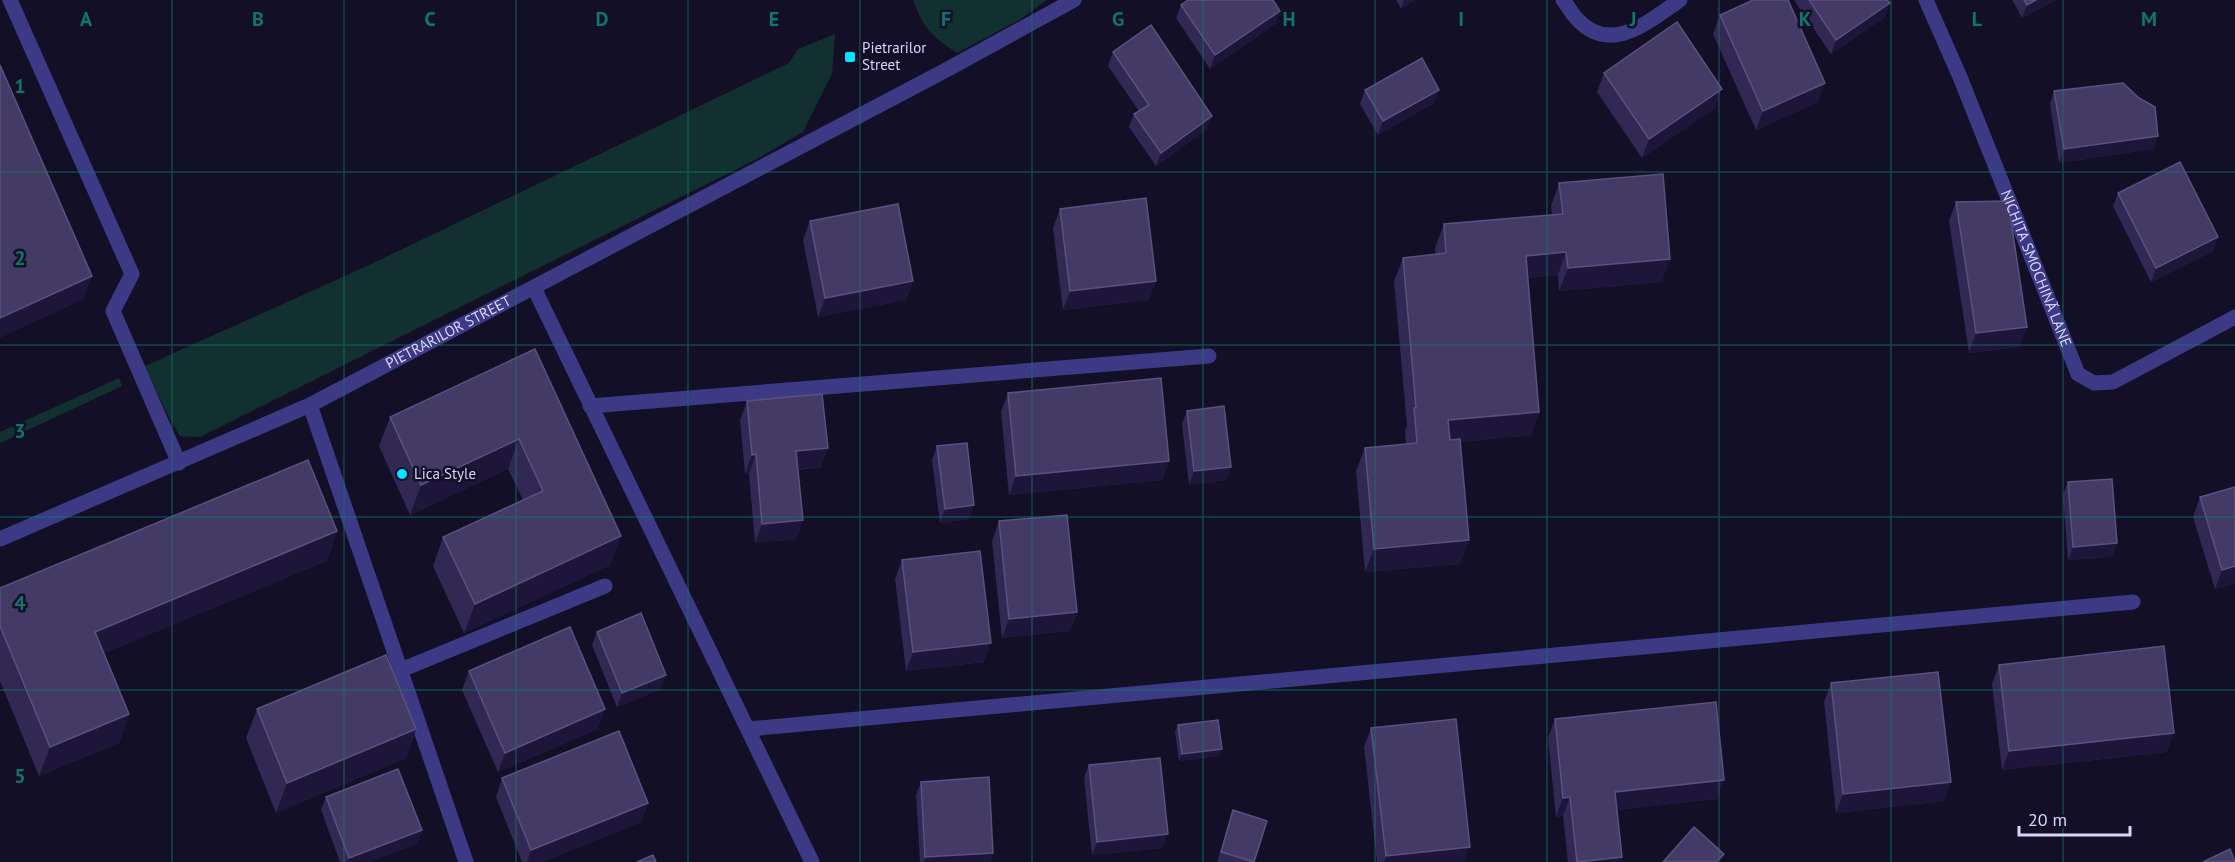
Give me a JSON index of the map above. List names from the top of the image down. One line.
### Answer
{"streets":{"street":["NICHITA SMOCHINĂ LANE","PIETRARILOR STREET"]},"places":{"transit":["Pietrarilor Street"],"other":["Lica Style"]},"scale_bar":"20 m","grid":{"columns":["A","B","C","D","E","F","G","H","I","J","K","L","M"],"rows":["1","2","3","4","5"]}}
